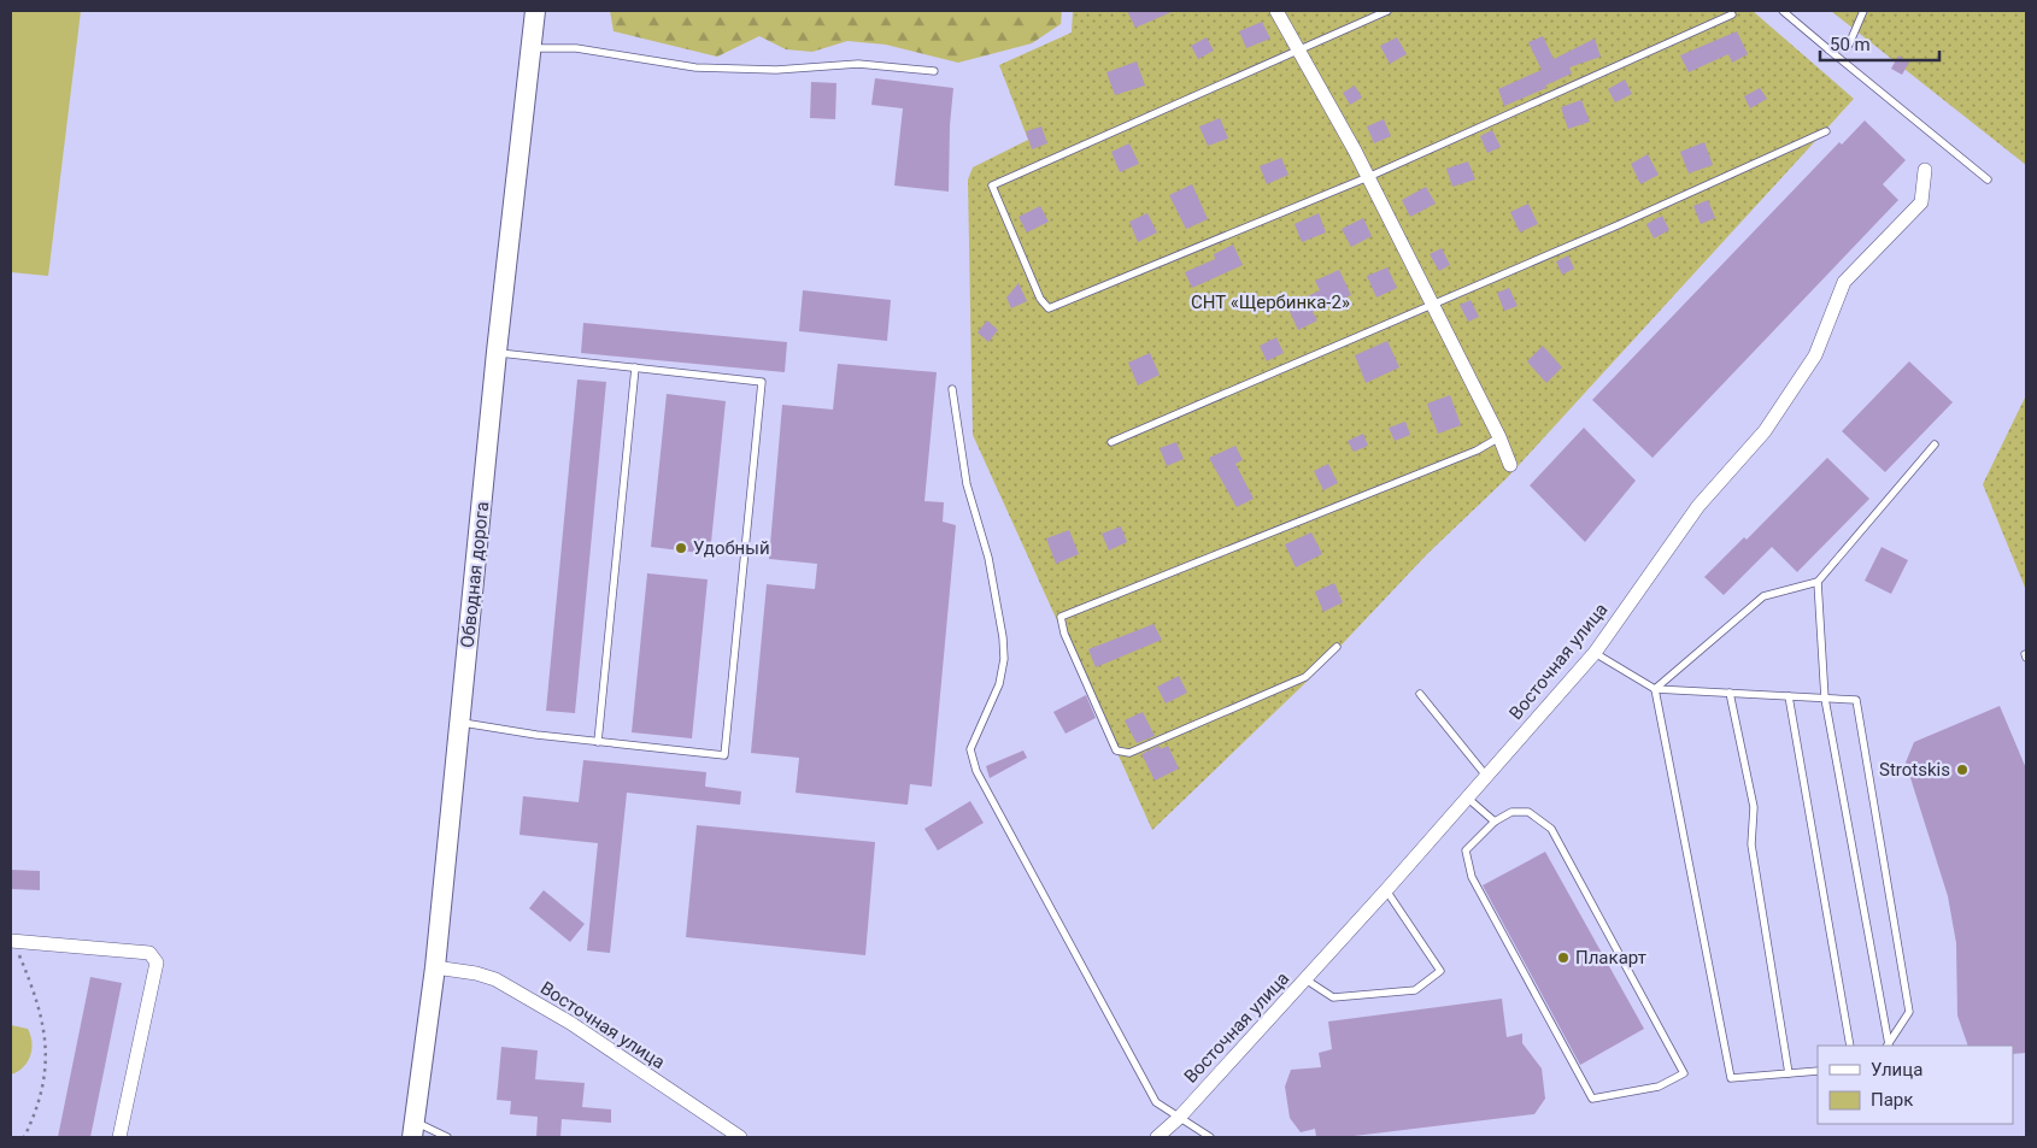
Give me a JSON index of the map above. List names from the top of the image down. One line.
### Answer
{"streets":{"main road":["Обводная дорога"],"street":["Восточная улица"]},"crossings":[["Обводная дорога","Восточная улица"]],"parks":["СНТ «Щербинка-2»"],"places":["Удобный","Strotskis","Плакарт"],"legend":["Улица","Парк"],"scale_bar":"50 m"}
